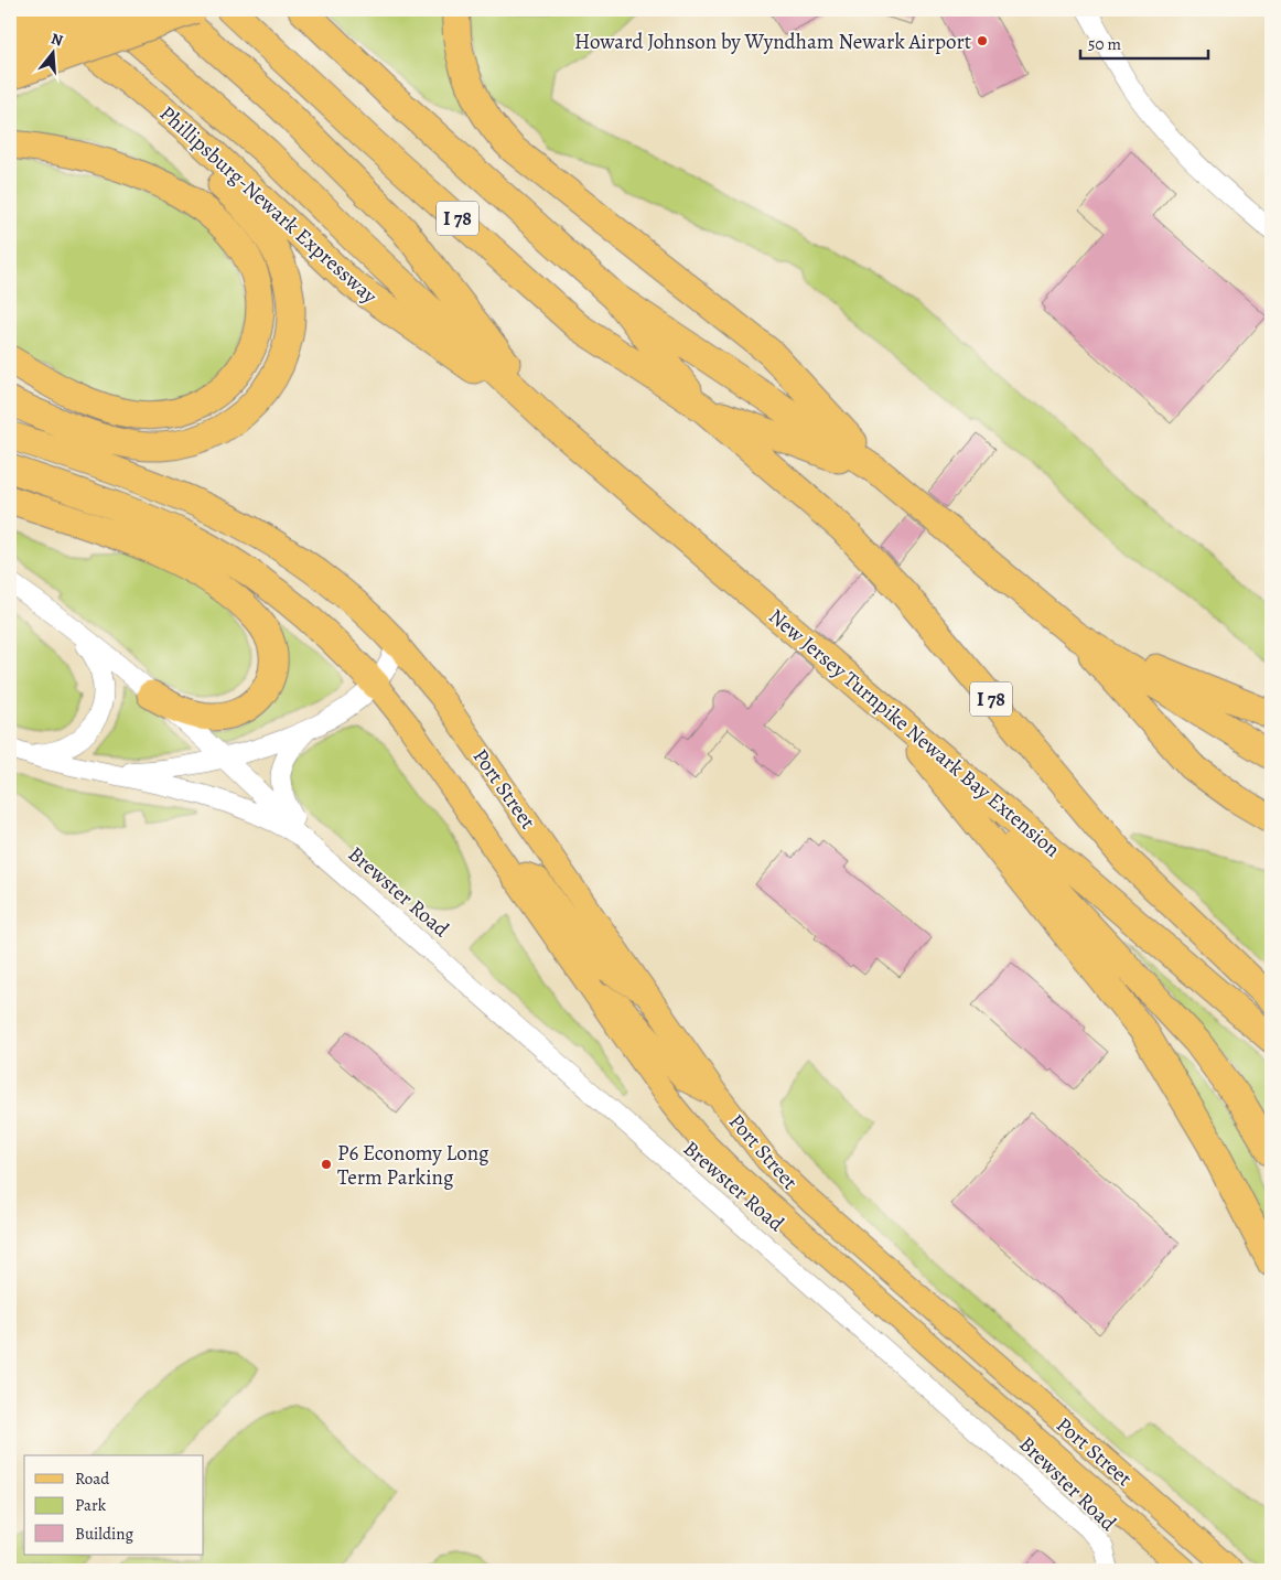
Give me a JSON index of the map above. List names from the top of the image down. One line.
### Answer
{"streets":{"highway":["Phillipsburg-Newark Expressway","I 78","New Jersey Turnpike Newark Bay Extension"],"main road":["Port Street"],"street":["Brewster Road"]},"crossings":[["Phillipsburg-Newark Expressway","I 78"],["Phillipsburg-Newark Expressway","New Jersey Turnpike Newark Bay Extension"],["I 78","New Jersey Turnpike Newark Bay Extension"],["Port Street","Brewster Road"]],"places":["Howard Johnson by Wyndham Newark Airport","P6 Economy Long Term Parking"],"legend":["Road","Park","Building"],"scale_bar":"50 m","north":"top"}
